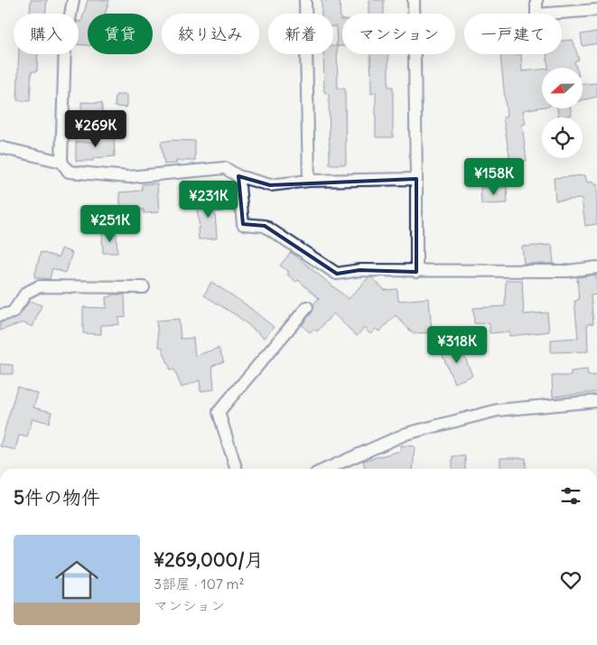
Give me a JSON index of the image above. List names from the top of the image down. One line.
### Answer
{"north":"left","page":{"chip":["購入","賃貸","絞り込み","新着","マンション","一戸建て"],"price":["¥269K","¥158K","¥231K","¥251K","¥318K"],"heading":"5件の物件","list":[{"name":"¥269,000/月","note":"3部屋 · 107 m² · マンション"}]}}
